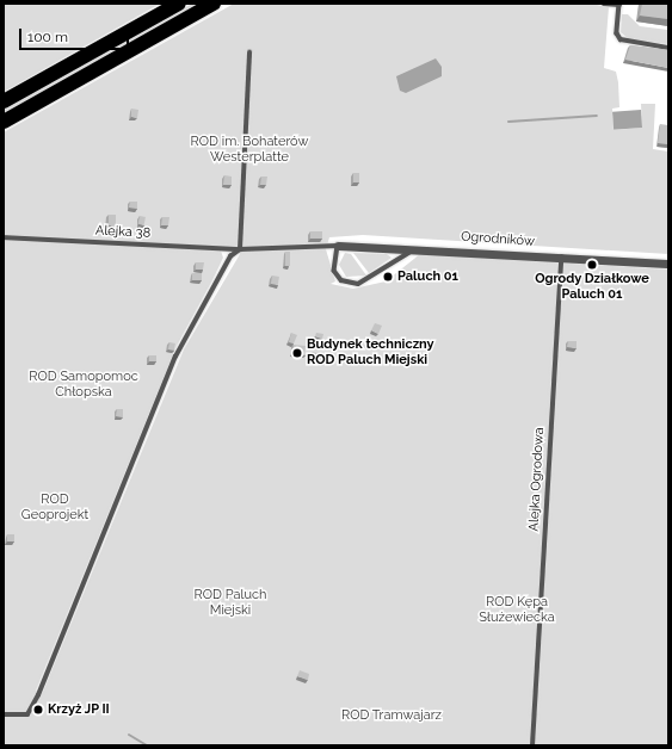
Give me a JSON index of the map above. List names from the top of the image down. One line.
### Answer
{"streets":{"street":["Ogrodników"],"lane":["Alejka 38","Alejka Ogrodowa"]},"crossings":[["Alejka 38","Ogrodników"],["Ogrodników","Alejka Ogrodowa"]],"parks":["ROD im. Bohaterów Westerplatte","ROD Samopomoc Chłopska","ROD Geoprojekt","ROD Paluch Miejski","ROD Kępa Służewiecka","ROD Tramwajarz"],"places":["Ogrody Działkowe Paluch 01","Paluch 01","Budynek techniczny ROD Paluch Miejski","Krzyż JP II"],"scale_bar":"100 m"}
